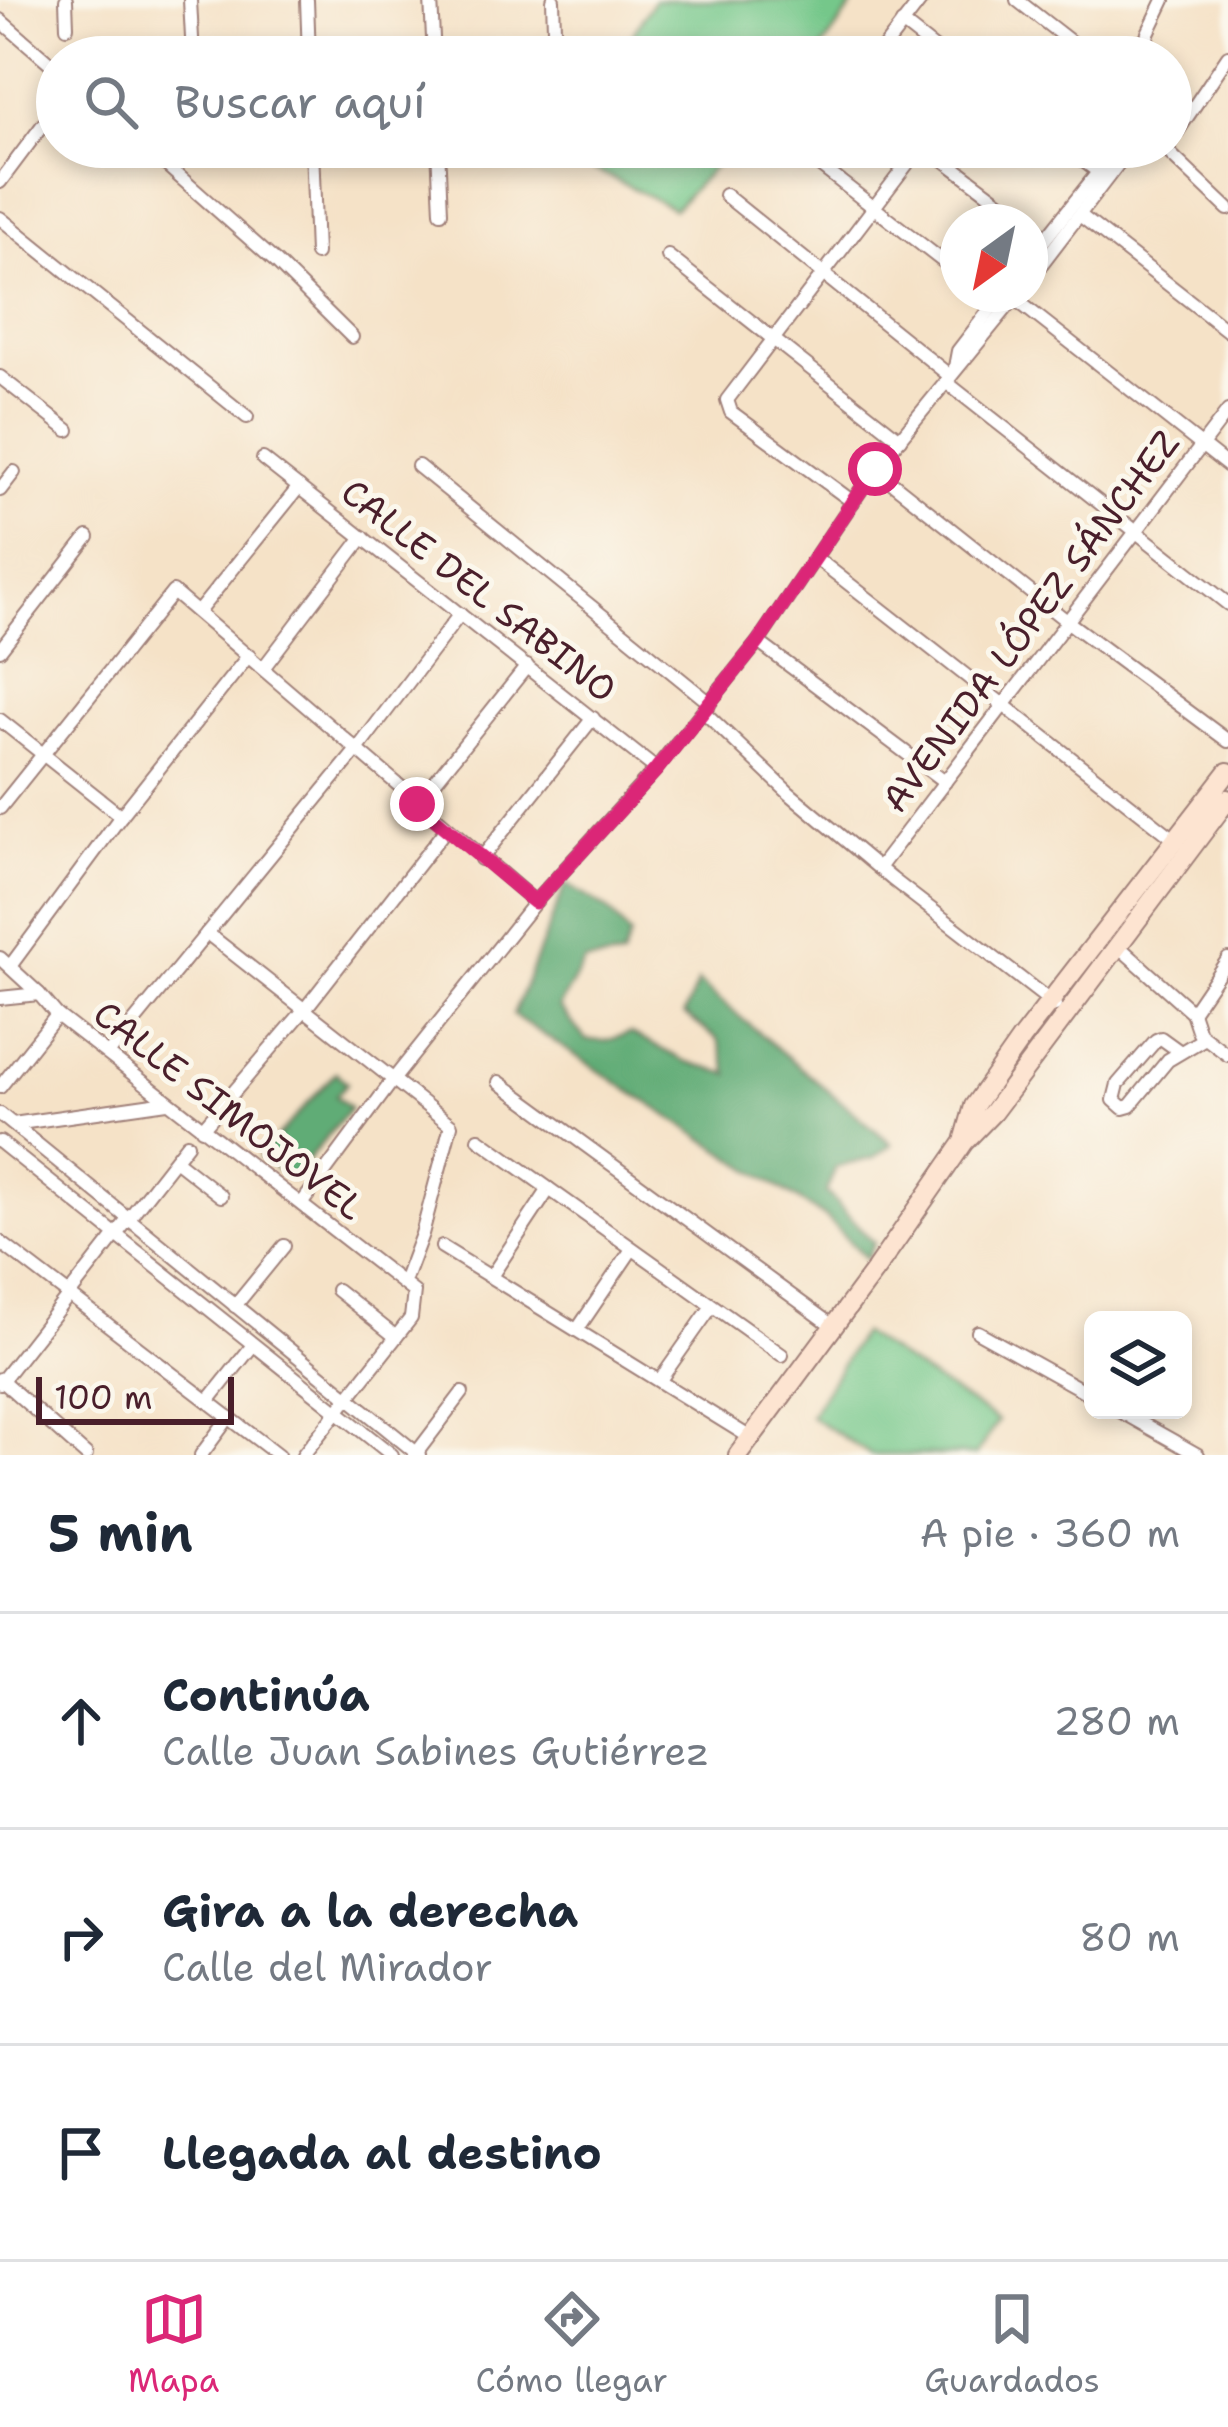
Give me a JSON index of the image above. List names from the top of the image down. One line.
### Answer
{"streets":{"street":["CALLE DEL SABINO","AVENIDA LÓPEZ SÁNCHEZ","CALLE SIMOJOVEL"]},"scale_bar":"100 m","north":"bottom left","page":{"search":"Buscar aquí","scale":"100 m","heading":["5 min","A pie · 360 m"],"list":[["Continúa","Calle Juan Sabines Gutiérrez","280 m"],["Gira a la derecha","Calle del Mirador","80 m"],"Llegada al destino"],"nav":["Mapa","Cómo llegar","Guardados"]}}
